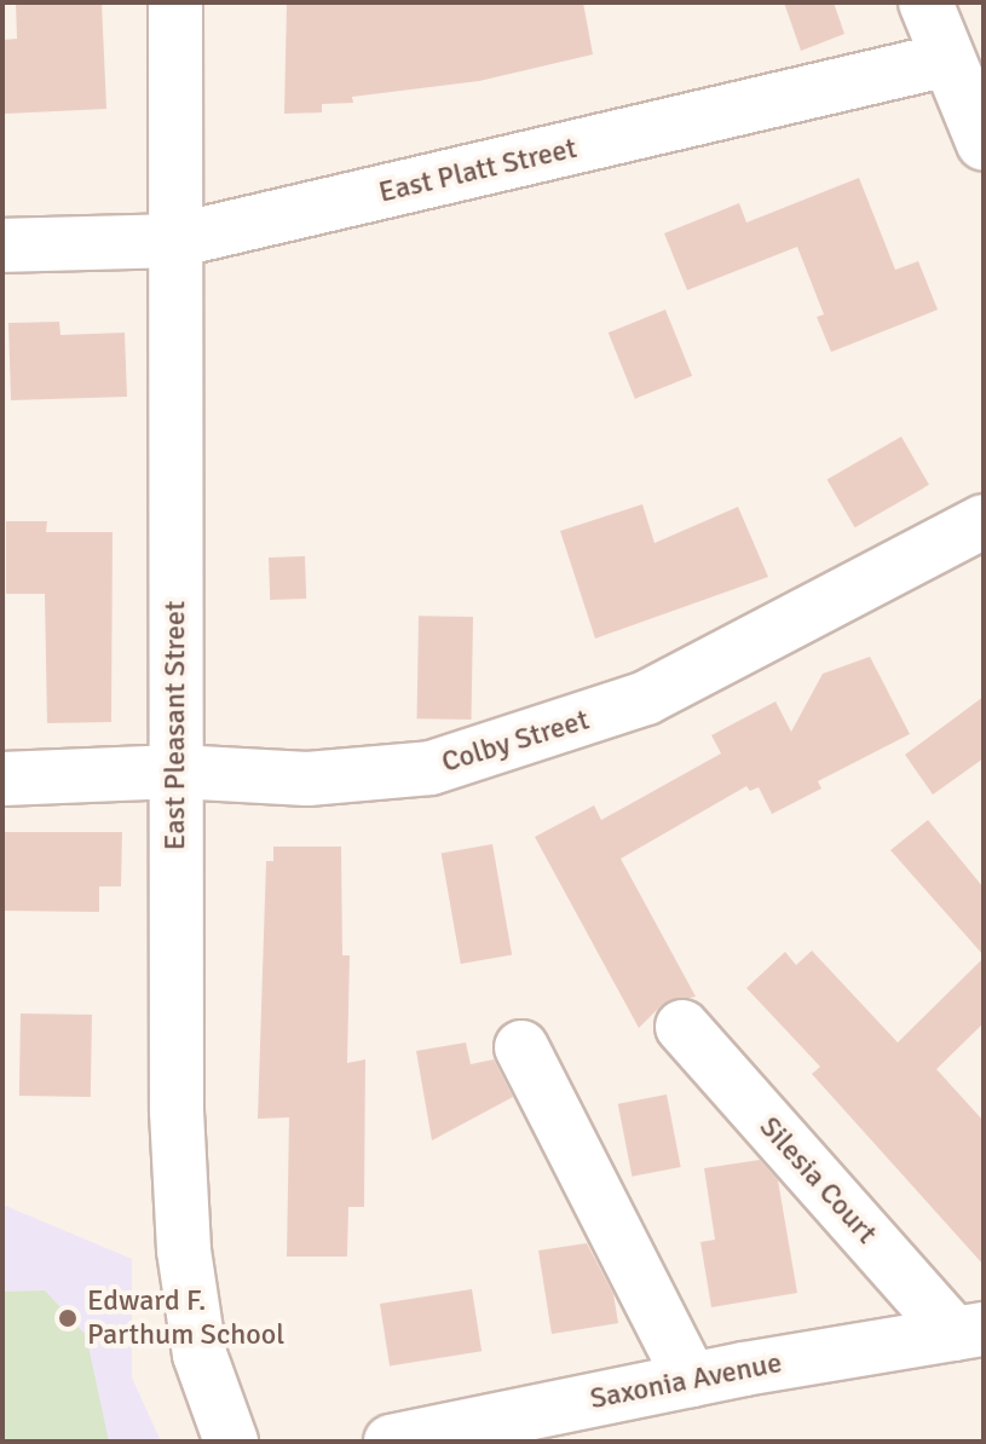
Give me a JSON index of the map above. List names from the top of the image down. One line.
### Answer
{"streets":{"street":["East Platt Street","East Pleasant Street","Colby Street","Silesia Court","Saxonia Avenue"]},"crossings":[["East Platt Street","East Pleasant Street"],["East Pleasant Street","Colby Street"],["Silesia Court","Saxonia Avenue"]],"places":["Edward F. Parthum School"]}
